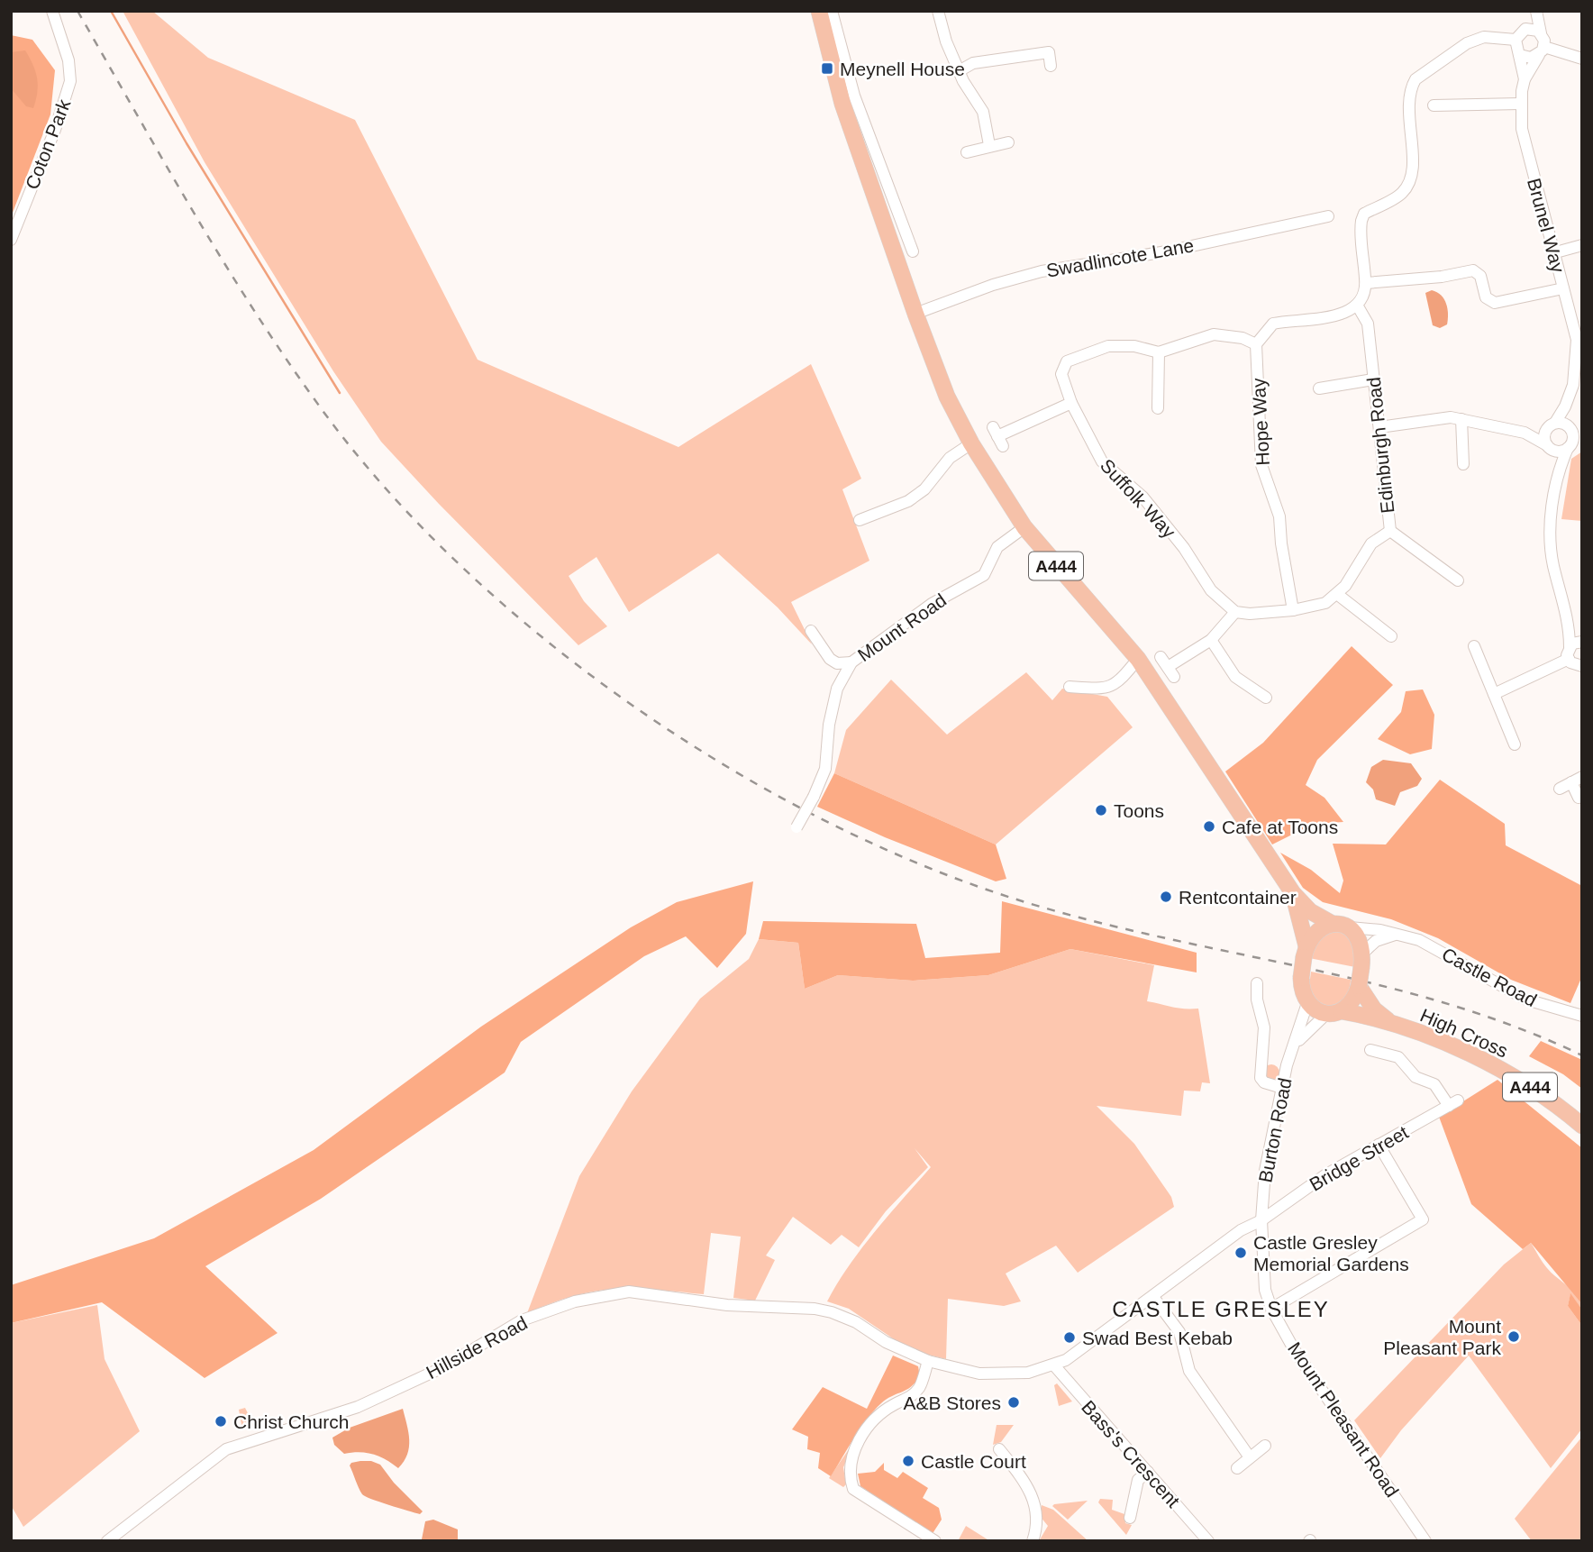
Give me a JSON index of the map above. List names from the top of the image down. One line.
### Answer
{"streets":{"highway":["A444","High Cross"],"street":["Coton Park","Brunel Way","Swadlincote Lane","Hope Way","Edinburgh Road","Suffolk Way","Mount Road","Castle Road","Burton Road","Bridge Street","Hillside Road","Mount Pleasant Road","Bass's Crescent"]},"crossings":[["Swadlincote Lane","A444"],["Hope Way","Suffolk Way"],["A444","Mount Road"],["A444","Castle Road"],["A444","High Cross"],["A444","Burton Road"],["Castle Road","High Cross"],["Castle Road","Burton Road"],["High Cross","Burton Road"],["Burton Road","Bridge Street"],["Burton Road","Mount Pleasant Road"],["Bridge Street","Hillside Road"],["Bridge Street","Mount Pleasant Road"],["Bridge Street","Bass's Crescent"],["Hillside Road","Bass's Crescent"]],"districts":["CASTLE GRESLEY"],"places":{"transit":["Meynell House"],"other":["Toons","Cafe at Toons","Rentcontainer","Castle Gresley Memorial Gardens","Mount Pleasant Park","Swad Best Kebab","A&B Stores","Christ Church","Castle Court"]}}
